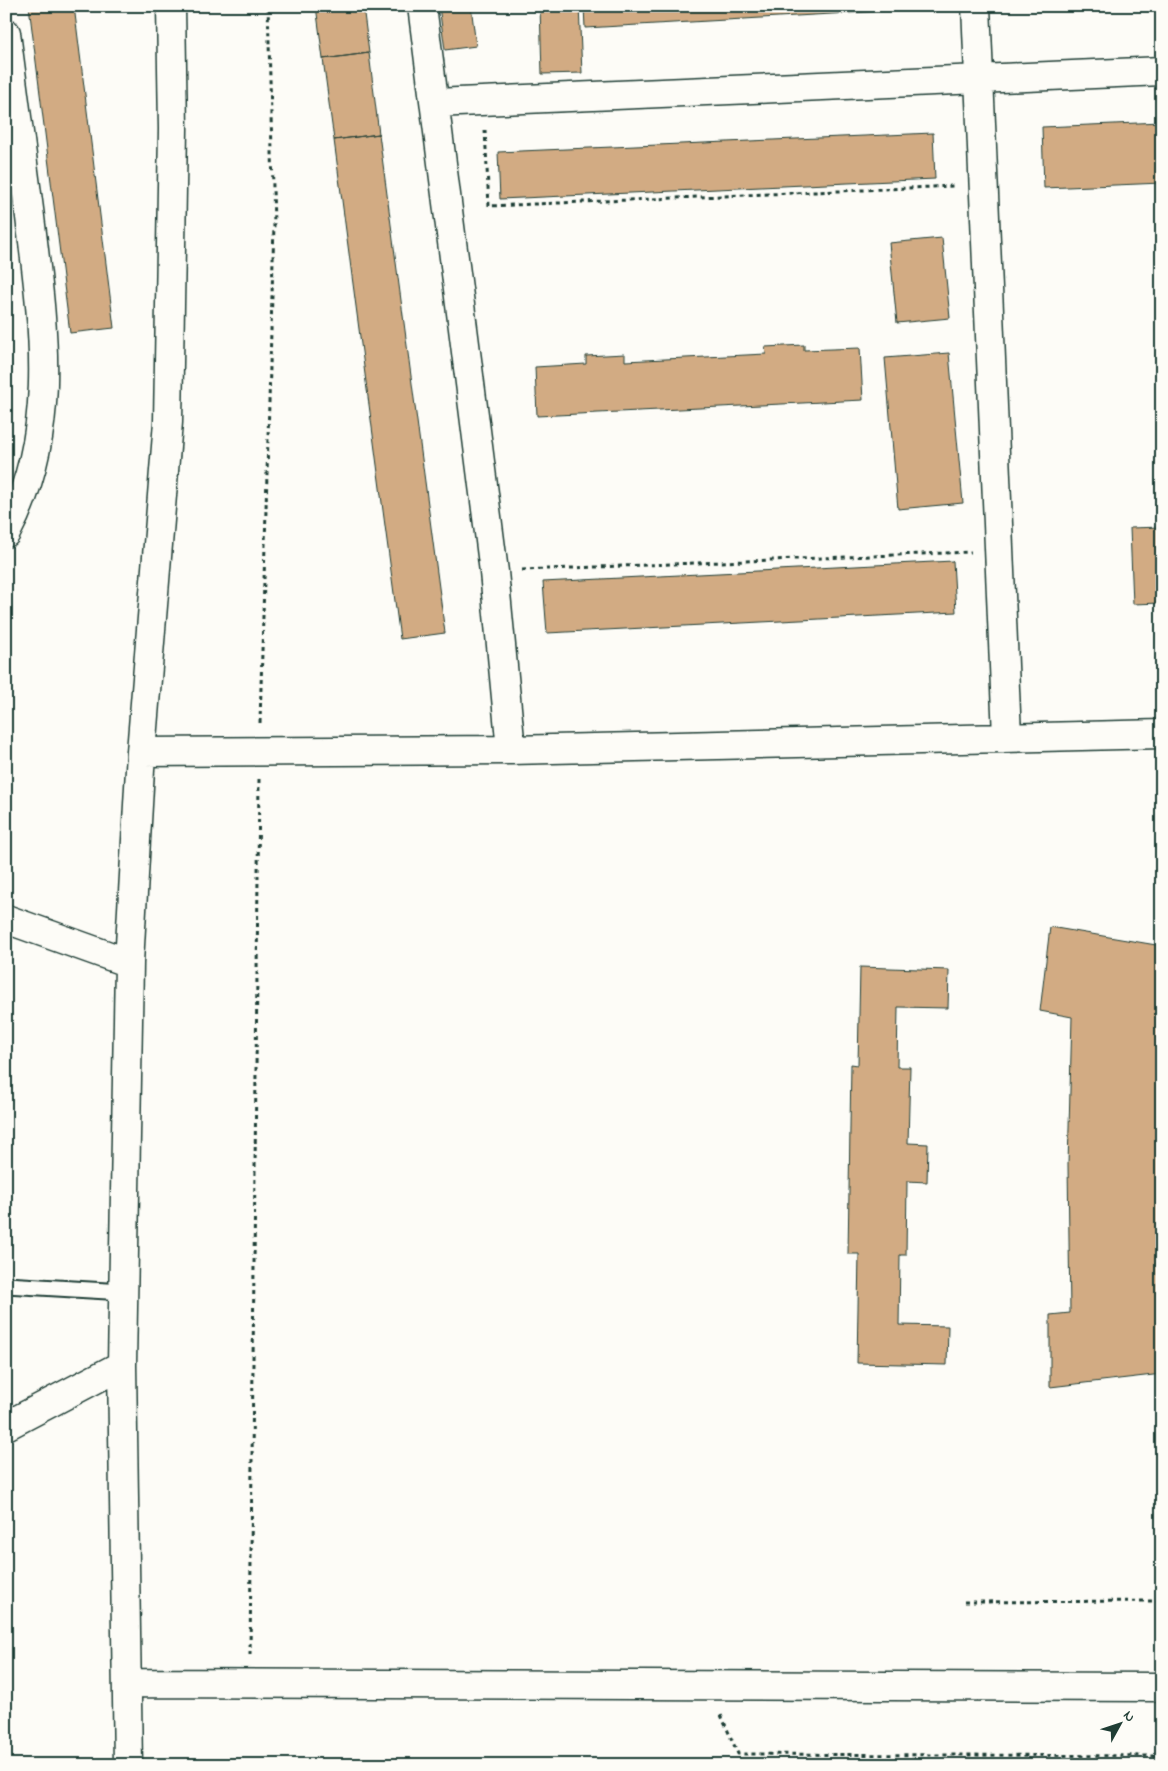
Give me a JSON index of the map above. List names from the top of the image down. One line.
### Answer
{"north":"top right"}
